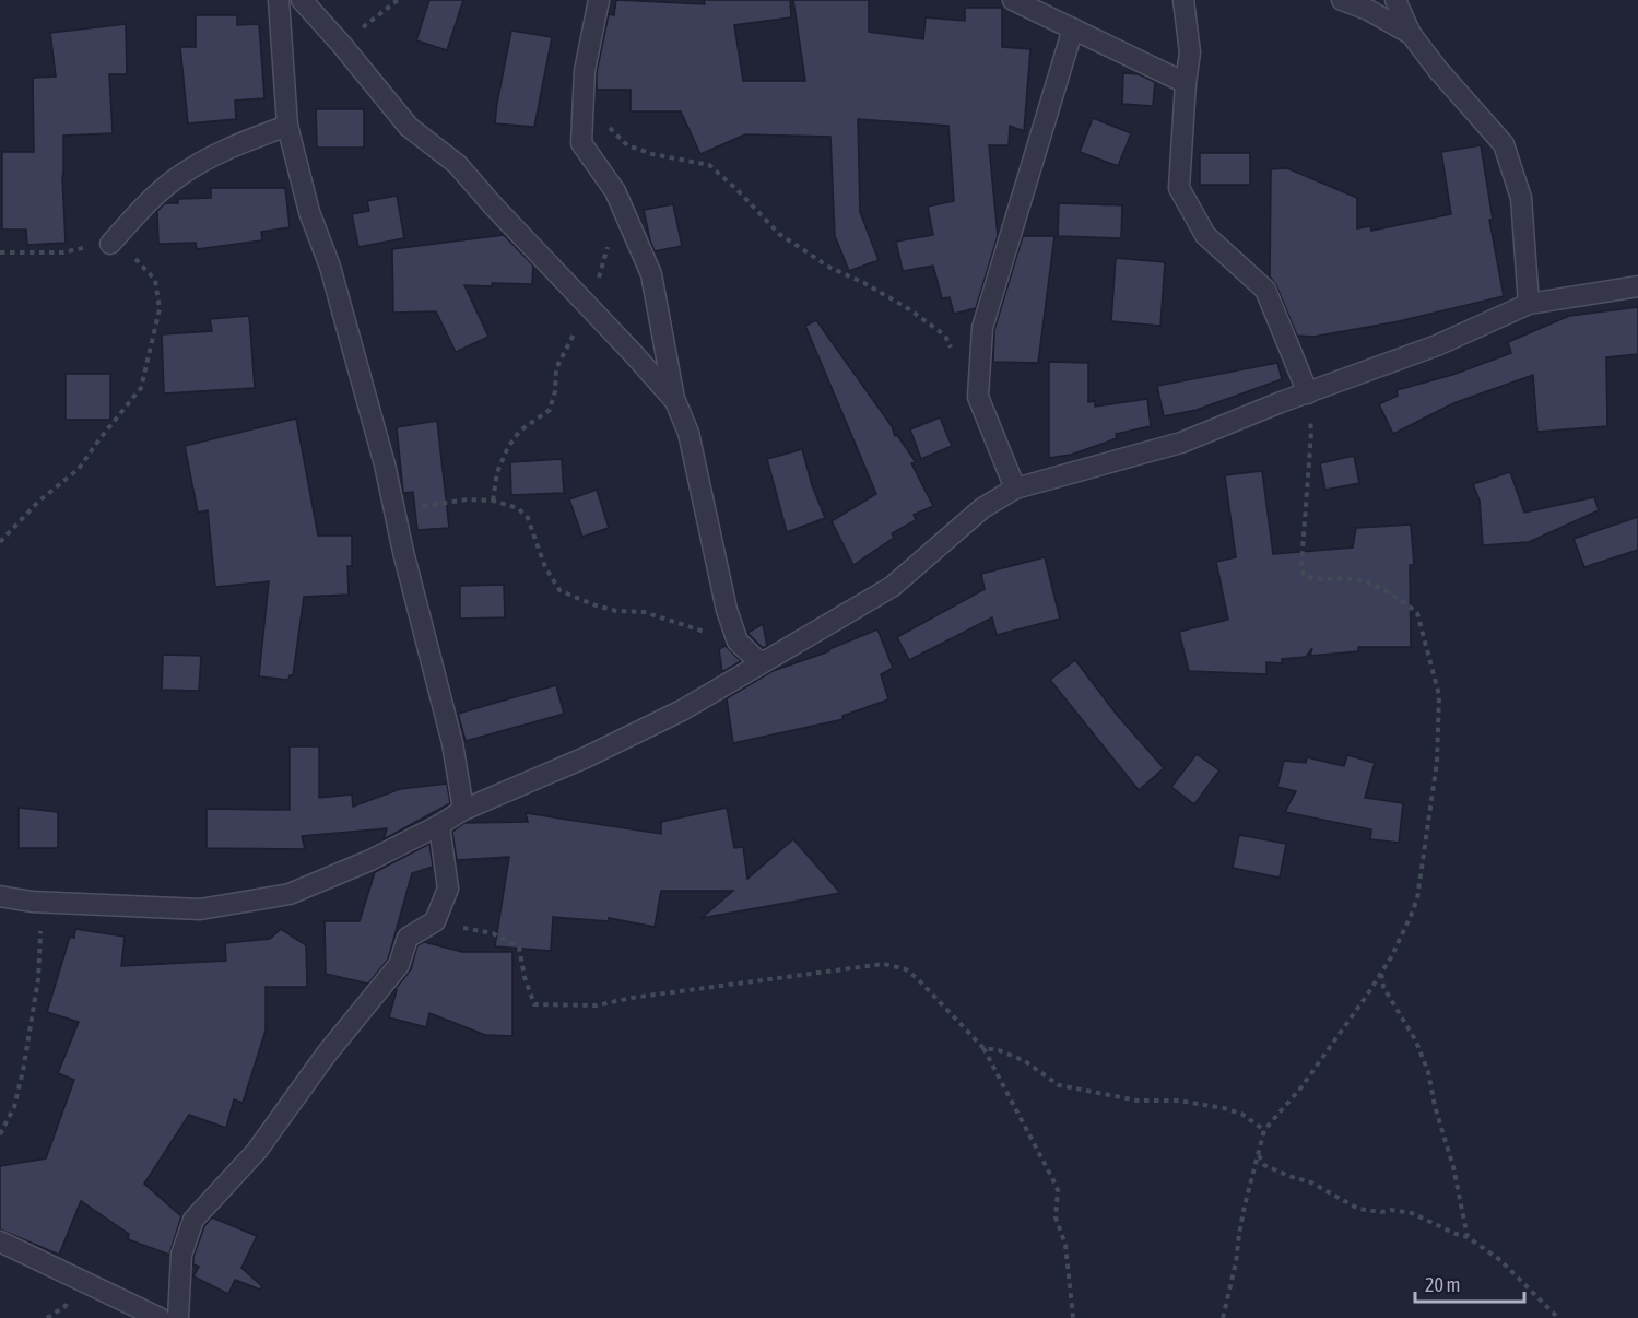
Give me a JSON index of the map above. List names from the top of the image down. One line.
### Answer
{"scale_bar":"20 m"}
